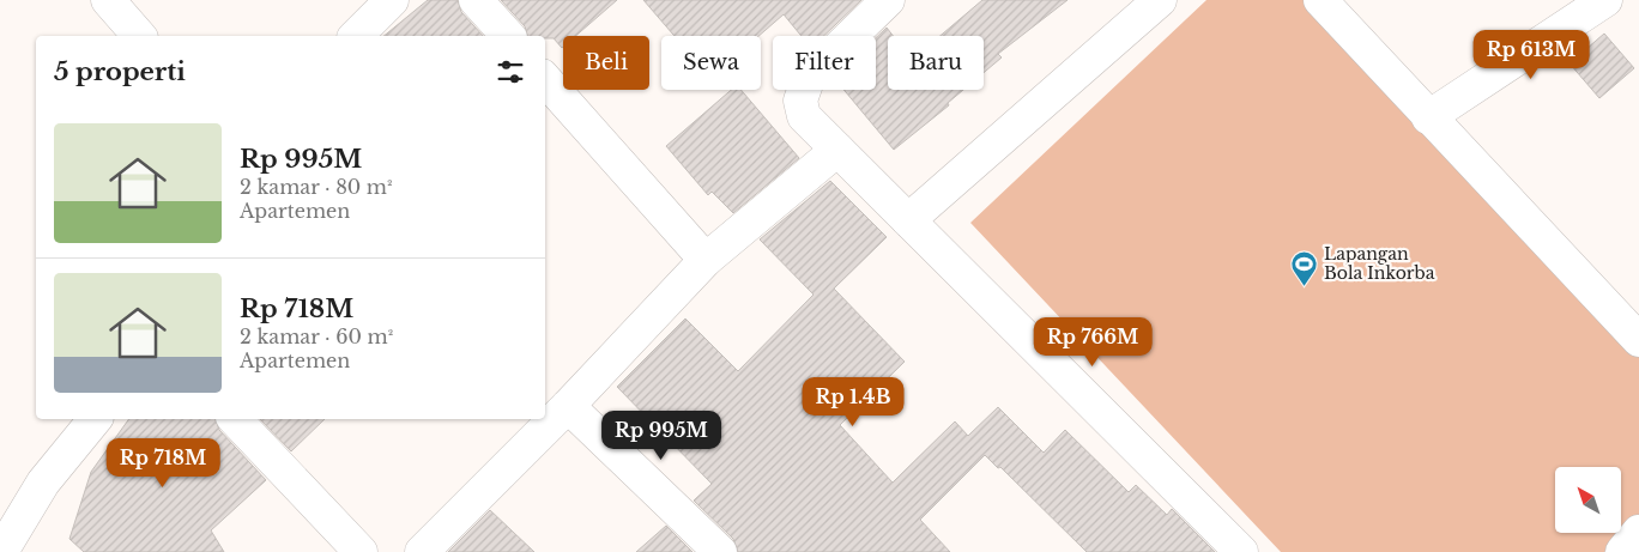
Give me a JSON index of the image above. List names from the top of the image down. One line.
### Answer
{"places":{"sports":["Lapangan Bola Inkorba"]},"north":"top left","page":{"price":["Rp 613M","Rp 766M","Rp 1.4B","Rp 995M","Rp 718M"],"chip":["Beli","Sewa","Filter","Baru"],"heading":"5 properti","list":[{"name":"Rp 995M","note":"2 kamar · 80 m² · Apartemen"},{"name":"Rp 718M","note":"2 kamar · 60 m² · Apartemen"}]}}
